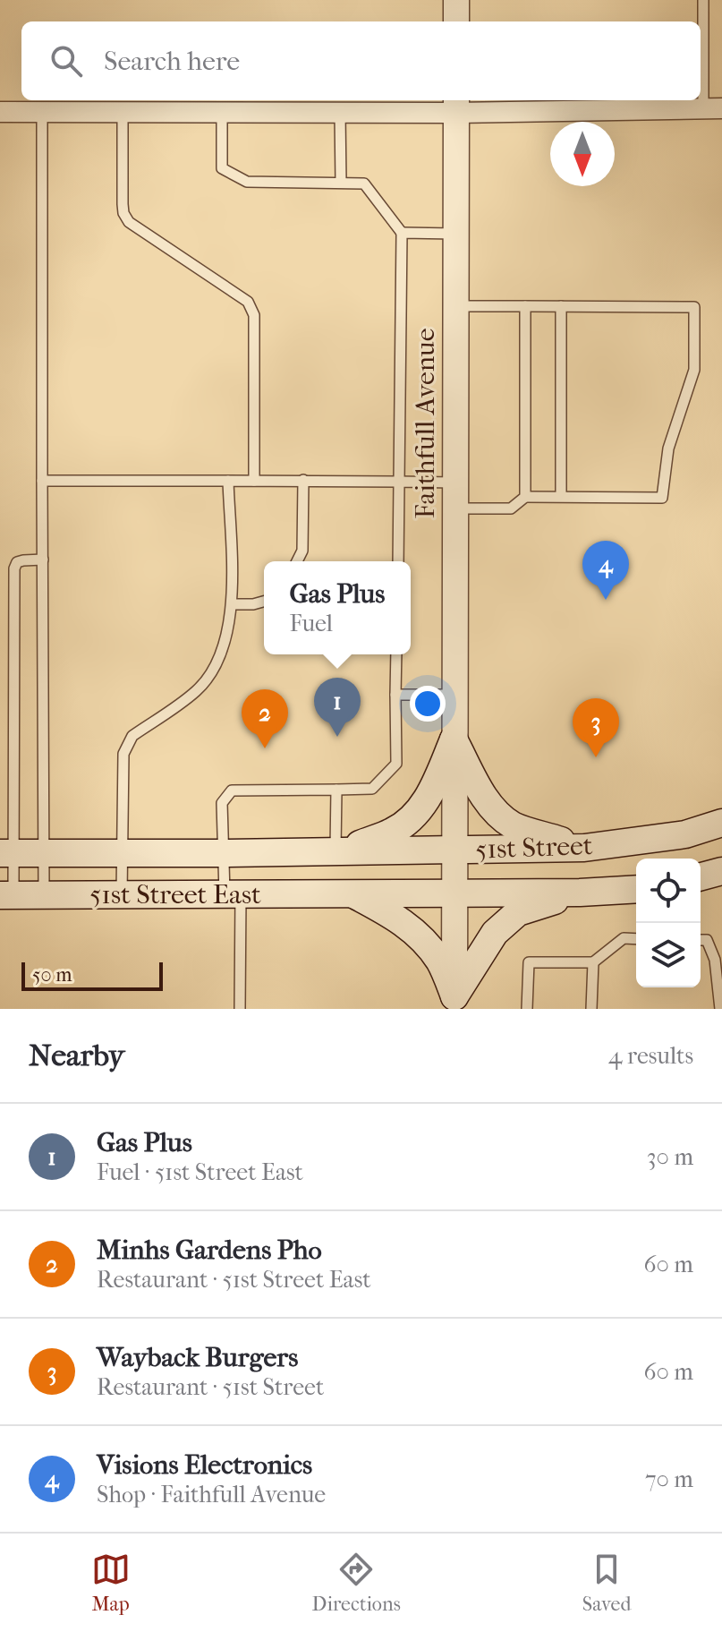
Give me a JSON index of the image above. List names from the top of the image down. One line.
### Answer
{"streets":{"main road":["51st Street","51st Street East"],"street":["Faithfull Avenue"]},"crossings":[["Faithfull Avenue","51st Street"],["51st Street","51st Street East"]],"scale_bar":"50 m","north":"bottom","page":{"search":"Search here","pins":["4","1","2","3"],"popup":["Gas Plus","Fuel"],"scale":"50 m","heading":["Nearby","4 results"],"list":[{"mark":"1","name":"Gas Plus","note":"Fuel · 51st Street East","value":"30 m"},{"mark":"2","name":"Minhs Gardens Pho","note":"Restaurant · 51st Street East","value":"60 m"},{"mark":"3","name":"Wayback Burgers","note":"Restaurant · 51st Street","value":"60 m"},{"mark":"4","name":"Visions Electronics","note":"Shop · Faithfull Avenue","value":"70 m"}],"nav":["Map","Directions","Saved"]}}
